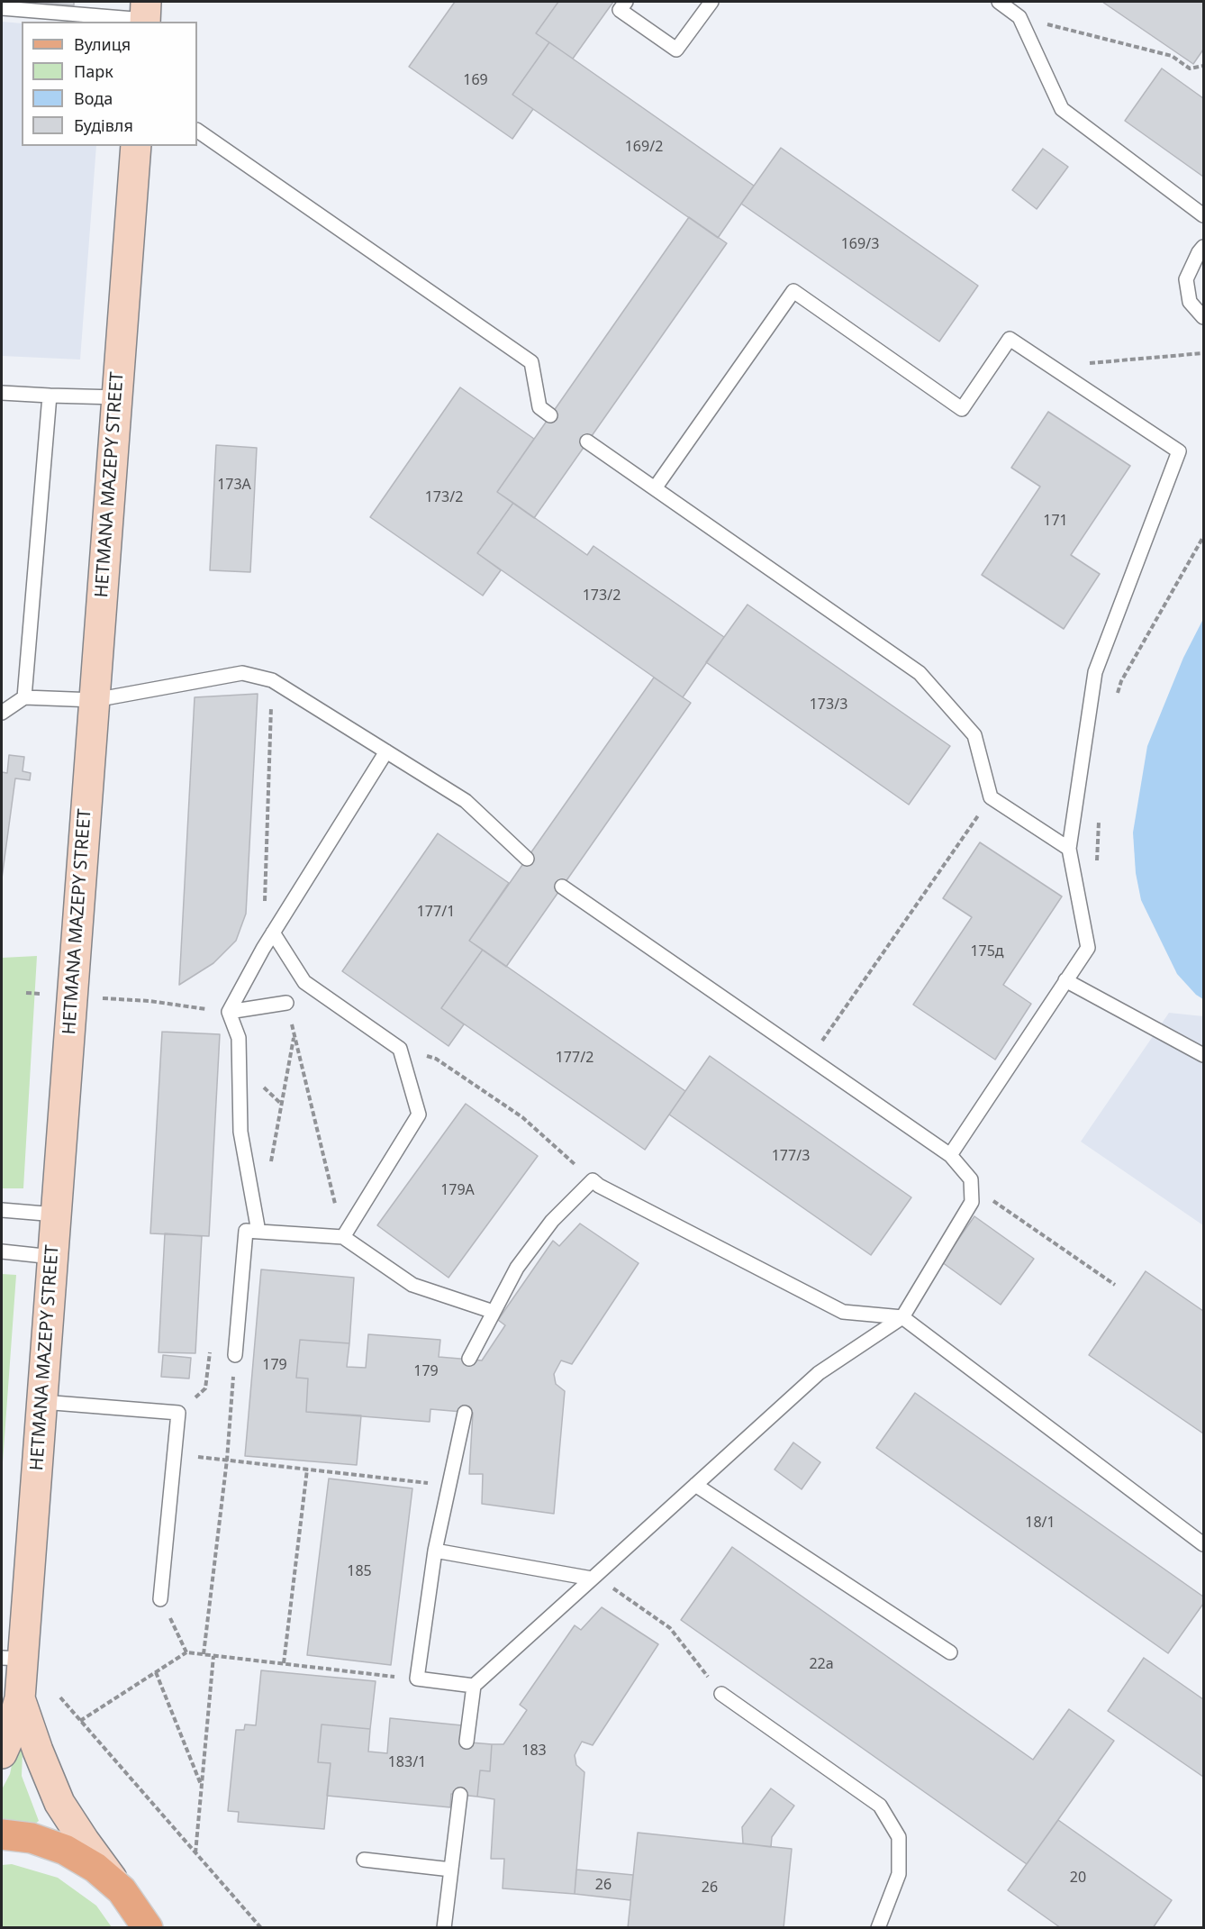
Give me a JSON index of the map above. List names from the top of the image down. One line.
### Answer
{"streets":{"main road":["HETMANA MAZEPY STREET"]},"house_numbers":["169","169/2","169/3","173А","173/2","171","173/2","173/3","177/1","175д","177/2","177/3","179А","179","179","18/1","185","22а","183","183/1","20","26","26"],"legend":["Вулиця","Парк","Вода","Будівля"]}
